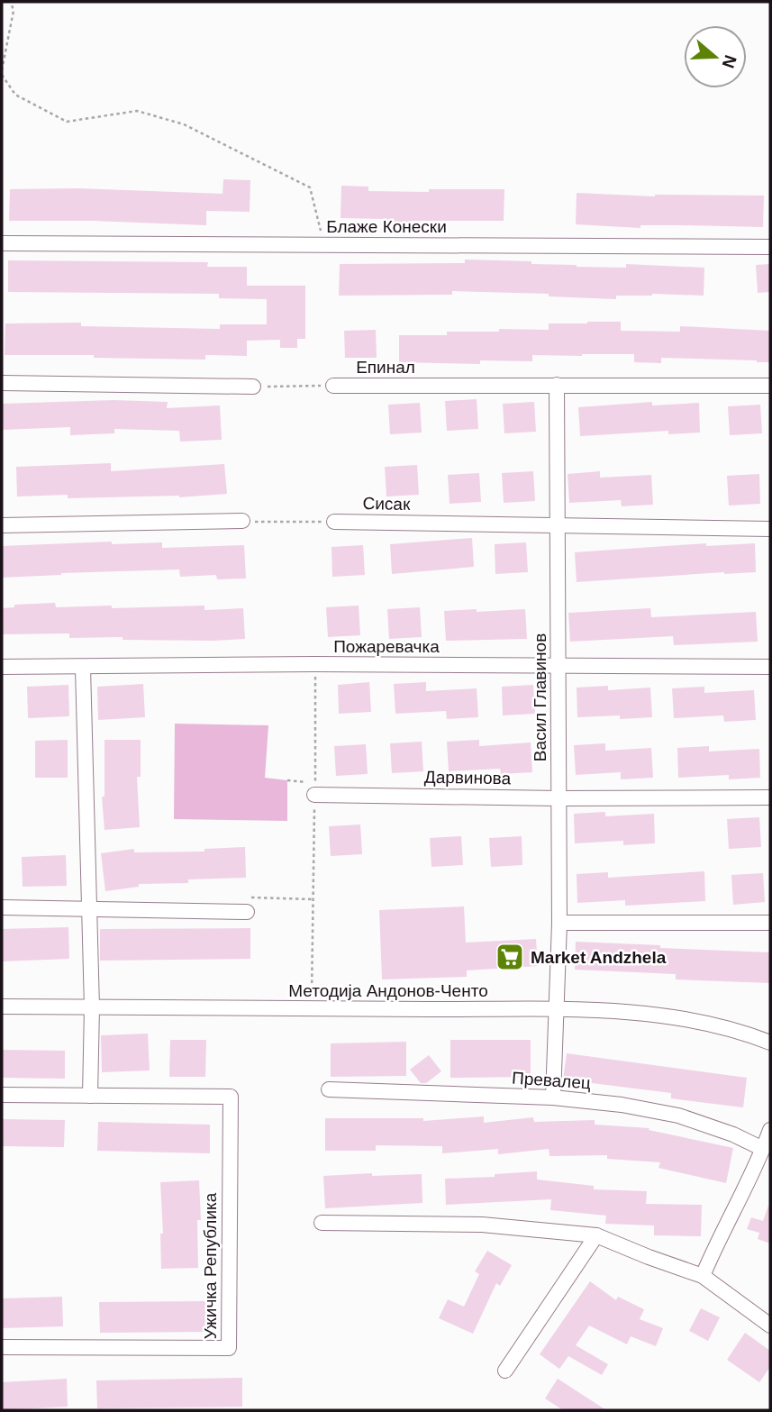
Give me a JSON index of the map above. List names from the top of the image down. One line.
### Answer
{"streets":{"street":["Блаже Конески","Епинал","Сисак","Пожаревачка","Васил Главинов","Дарвинова","Методија Андонов-Ченто","Превалец","Ужичка Република"]},"crossings":[["Епинал","Васил Главинов"],["Сисак","Васил Главинов"],["Пожаревачка","Васил Главинов"],["Васил Главинов","Дарвинова"],["Васил Главинов","Методија Андонов-Ченто"],["Васил Главинов","Превалец"]],"places":{"supermarket":["Market Andzhela"]},"north":"right"}
